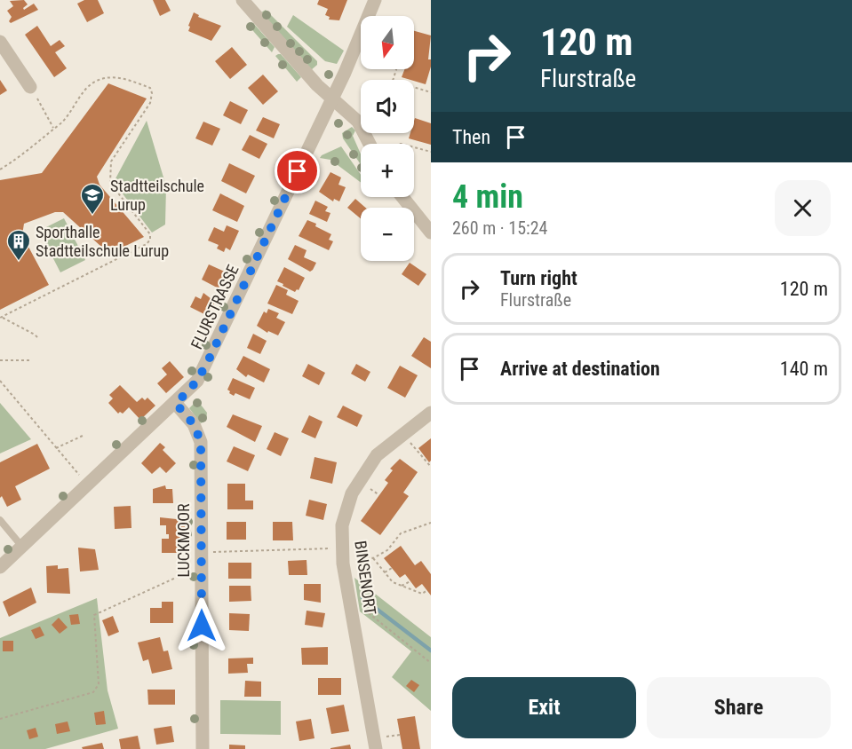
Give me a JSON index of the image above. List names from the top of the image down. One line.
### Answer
{"streets":{"street":["FLURSTRASSE","LUCKMOOR","BINSENORT"]},"crossings":[["FLURSTRASSE","LUCKMOOR"]],"places":{"school or university":["Stadtteilschule Lurup"],"building":["Sporthalle Stadtteilschule Lurup"]},"north":"bottom","page":{"turn":["120 m","Flurstraße"],"map_buttons":["+","−"],"then":"Then","heading":["4 min","260 m · 15:24"],"list":[{"name":"Turn right","note":"Flurstraße","value":"120 m"},{"name":"Arrive at destination","value":"140 m"}],"buttons":["Exit","Share"]}}
